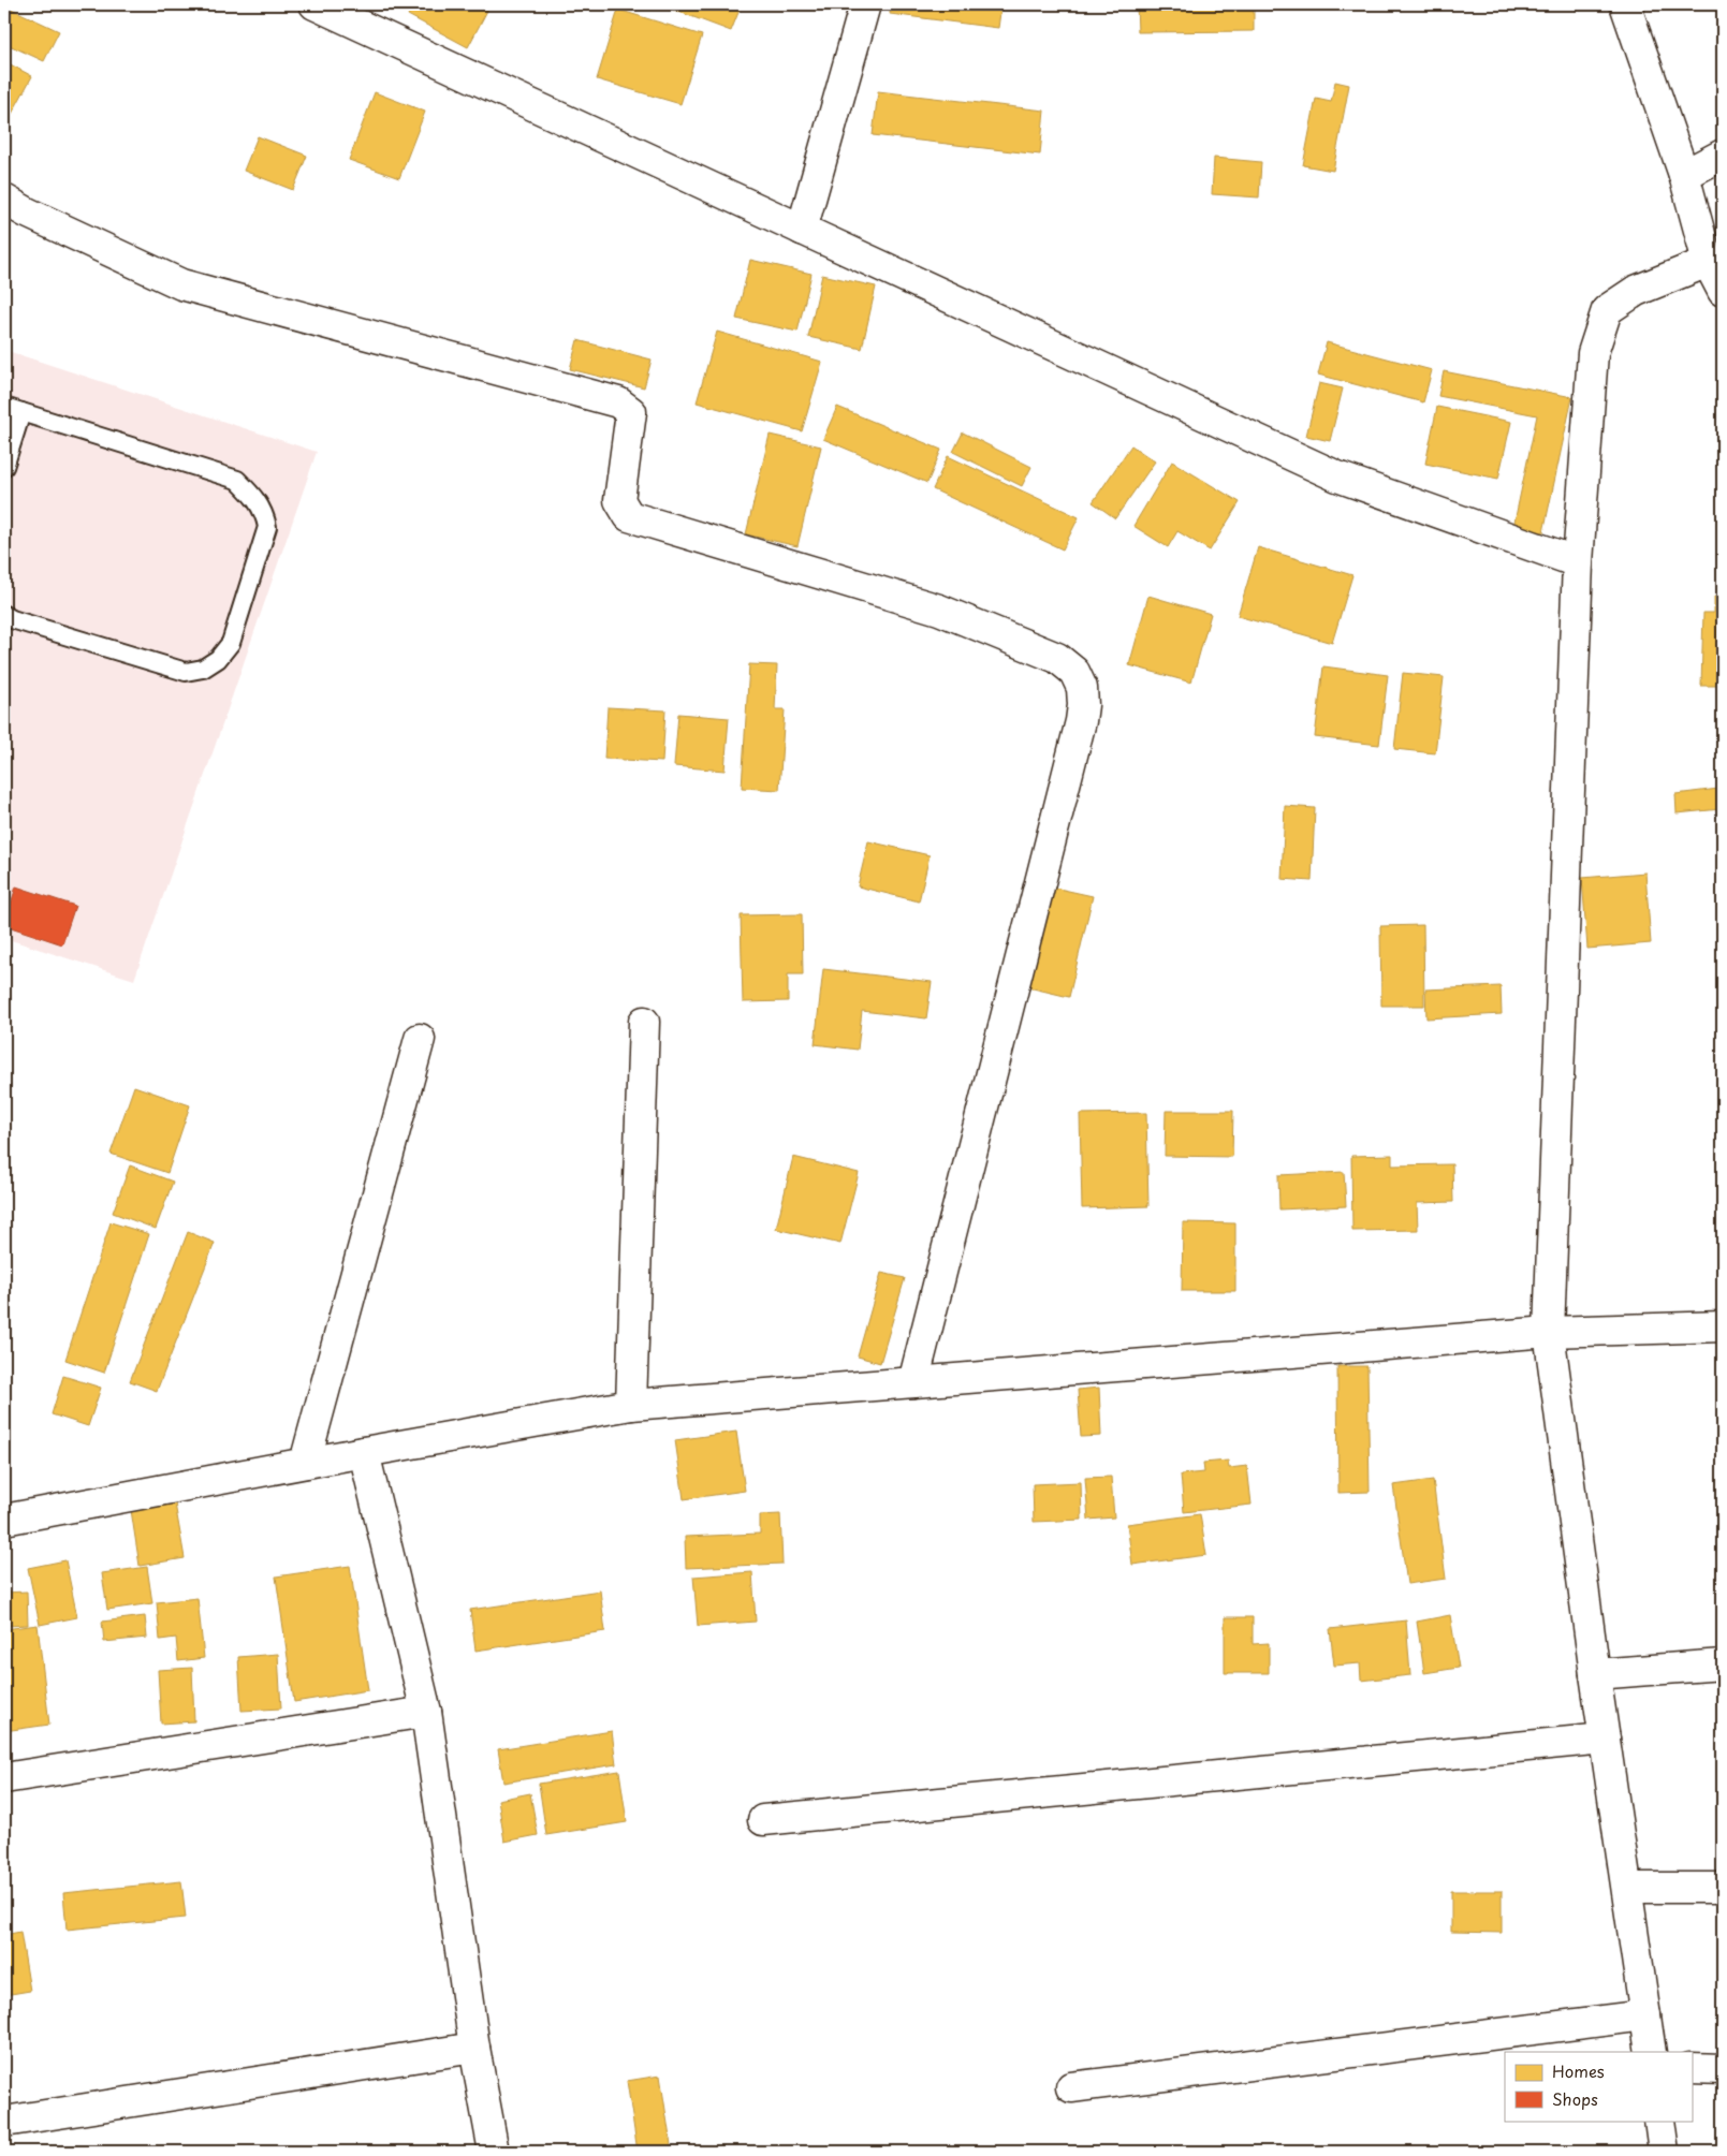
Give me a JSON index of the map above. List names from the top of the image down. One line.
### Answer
{"legend":["Homes","Shops"]}
